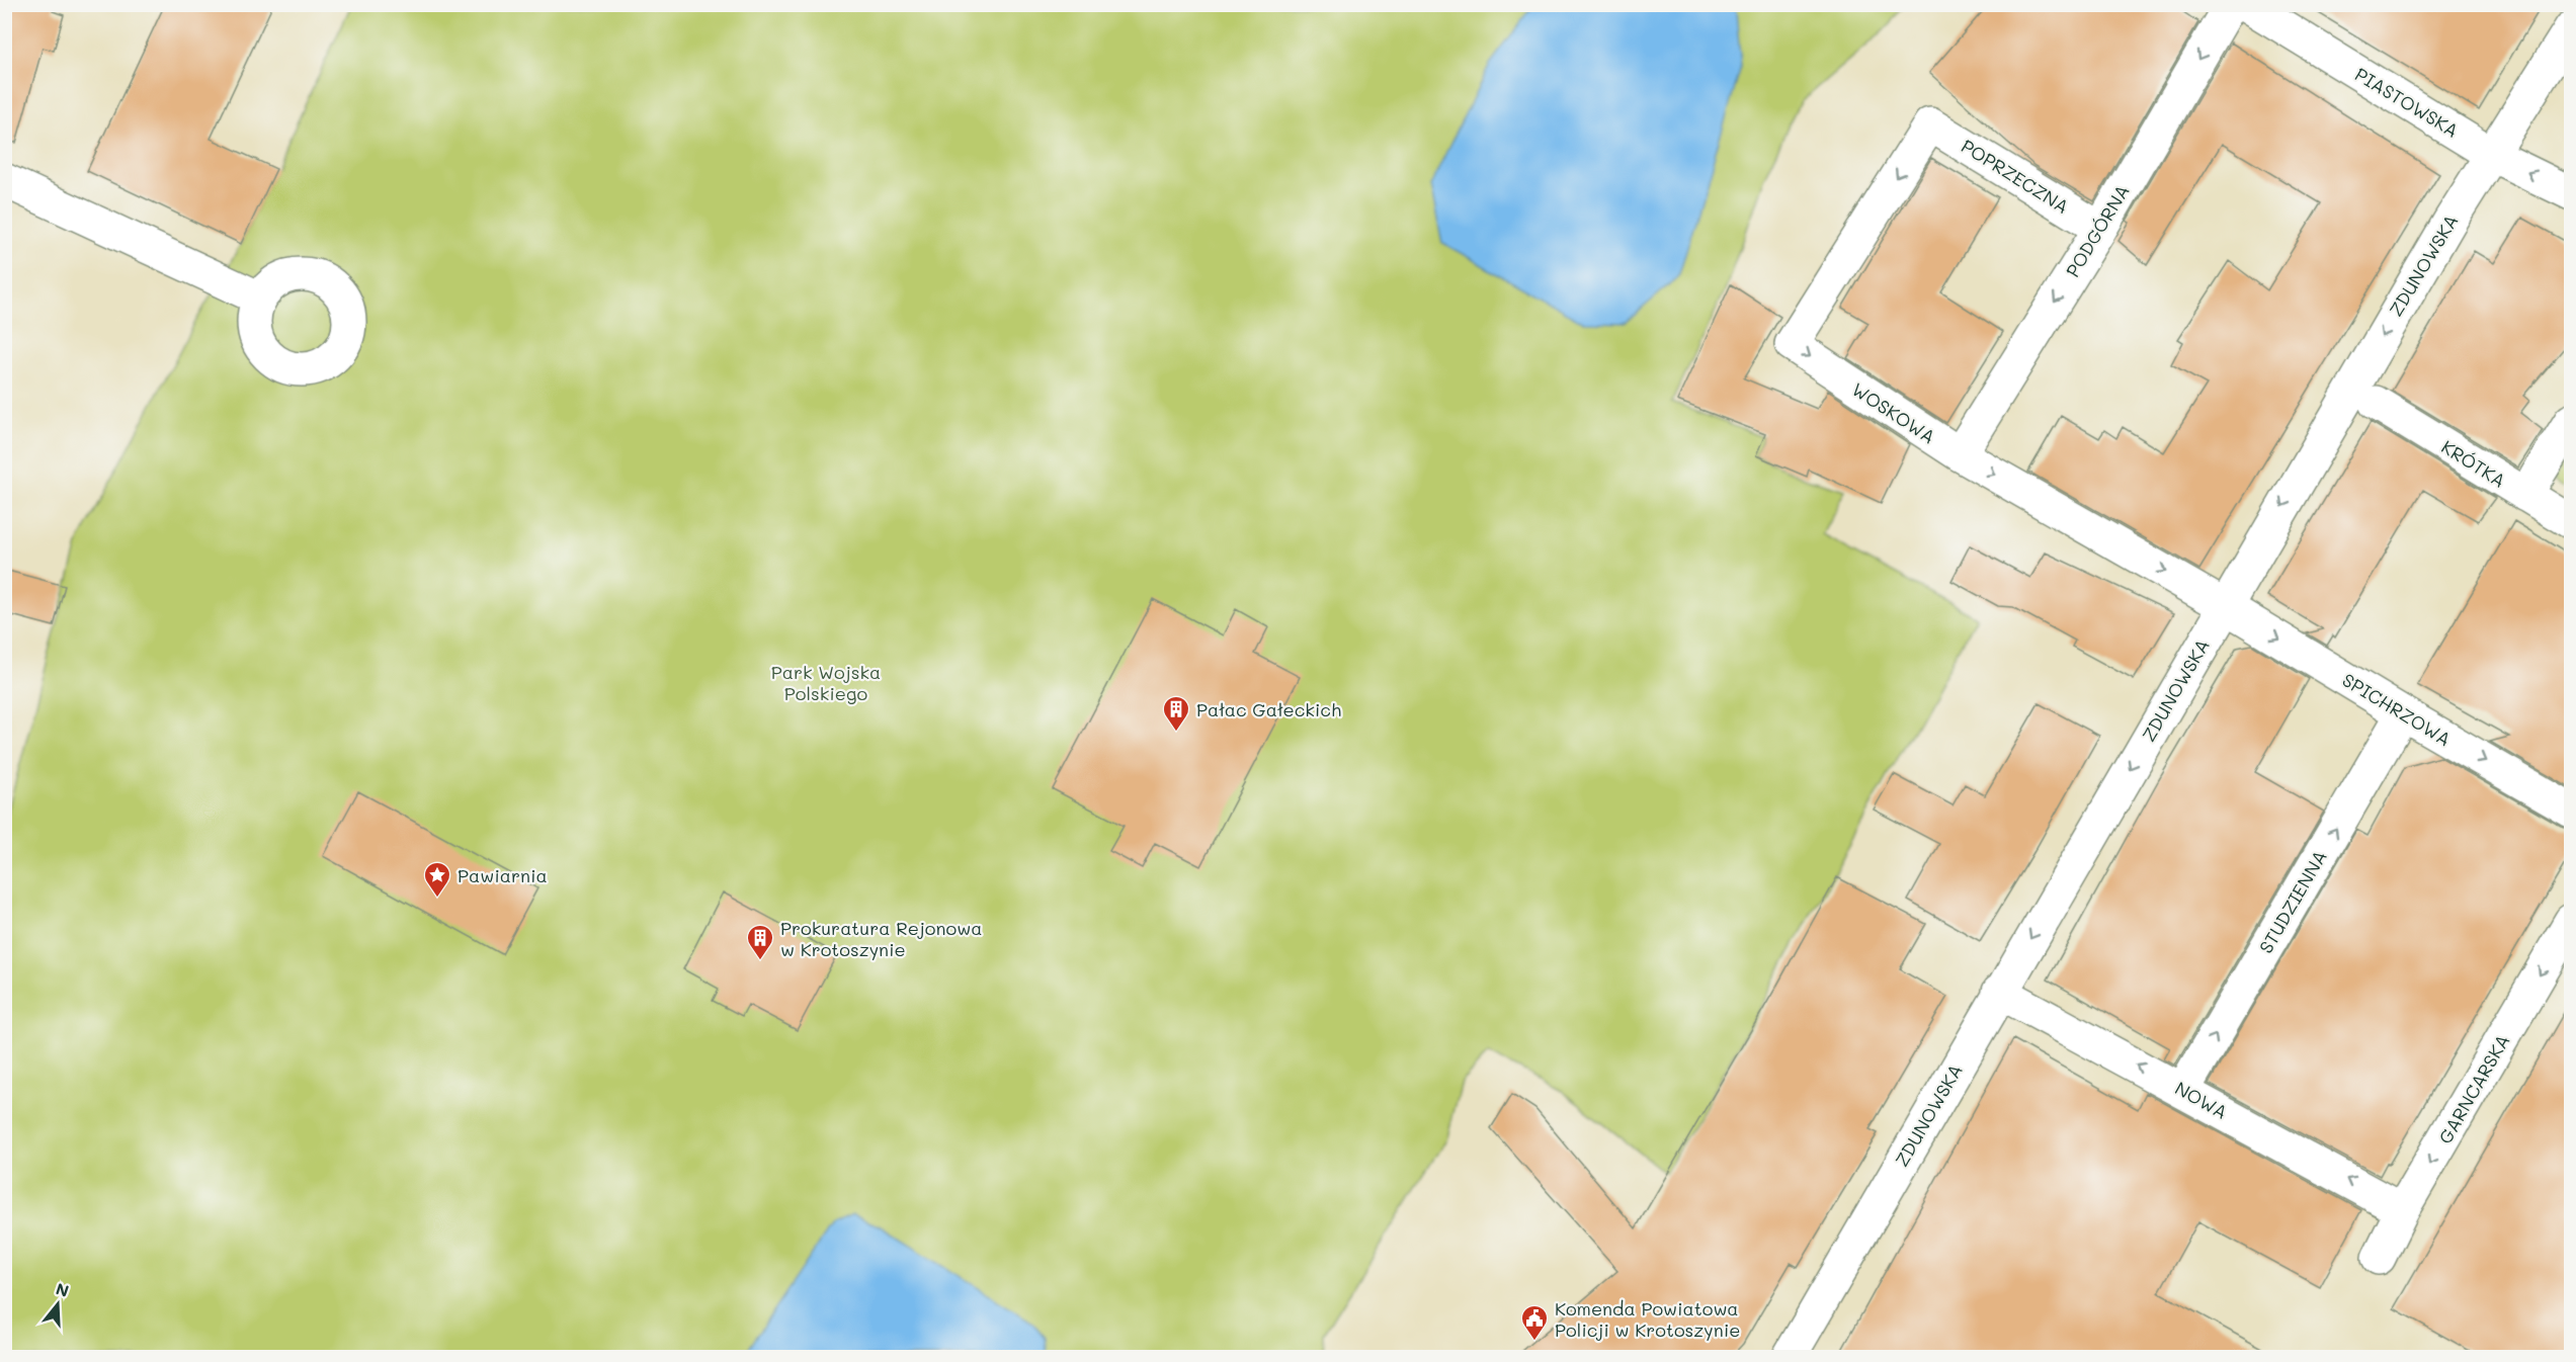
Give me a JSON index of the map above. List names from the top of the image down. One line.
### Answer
{"streets":{"street":["PIASTOWSKA","POPRZECZNA","PODGÓRNA","ZDUNOWSKA","WOSKOWA","KRÓTKA","SPICHRZOWA","STUDZIENNA","GARNCARSKA","NOWA"]},"crossings":[["PIASTOWSKA","ZDUNOWSKA"],["POPRZECZNA","PODGÓRNA"],["POPRZECZNA","WOSKOWA"],["PODGÓRNA","WOSKOWA"],["ZDUNOWSKA","WOSKOWA"],["ZDUNOWSKA","SPICHRZOWA"],["ZDUNOWSKA","NOWA"],["WOSKOWA","SPICHRZOWA"],["SPICHRZOWA","STUDZIENNA"],["STUDZIENNA","NOWA"],["GARNCARSKA","NOWA"]],"one_way":["PODGÓRNA","ZDUNOWSKA","SPICHRZOWA","STUDZIENNA","GARNCARSKA","NOWA"],"parks":["Park Wojska Polskiego"],"places":{"building":["Pałac Gałeckich","Prokuratura Rejonowa w Krotoszynie"],"place":["Pawiarnia"],"public building":["Komenda Powiatowa Policji w Krotoszynie"]},"north":"top"}
